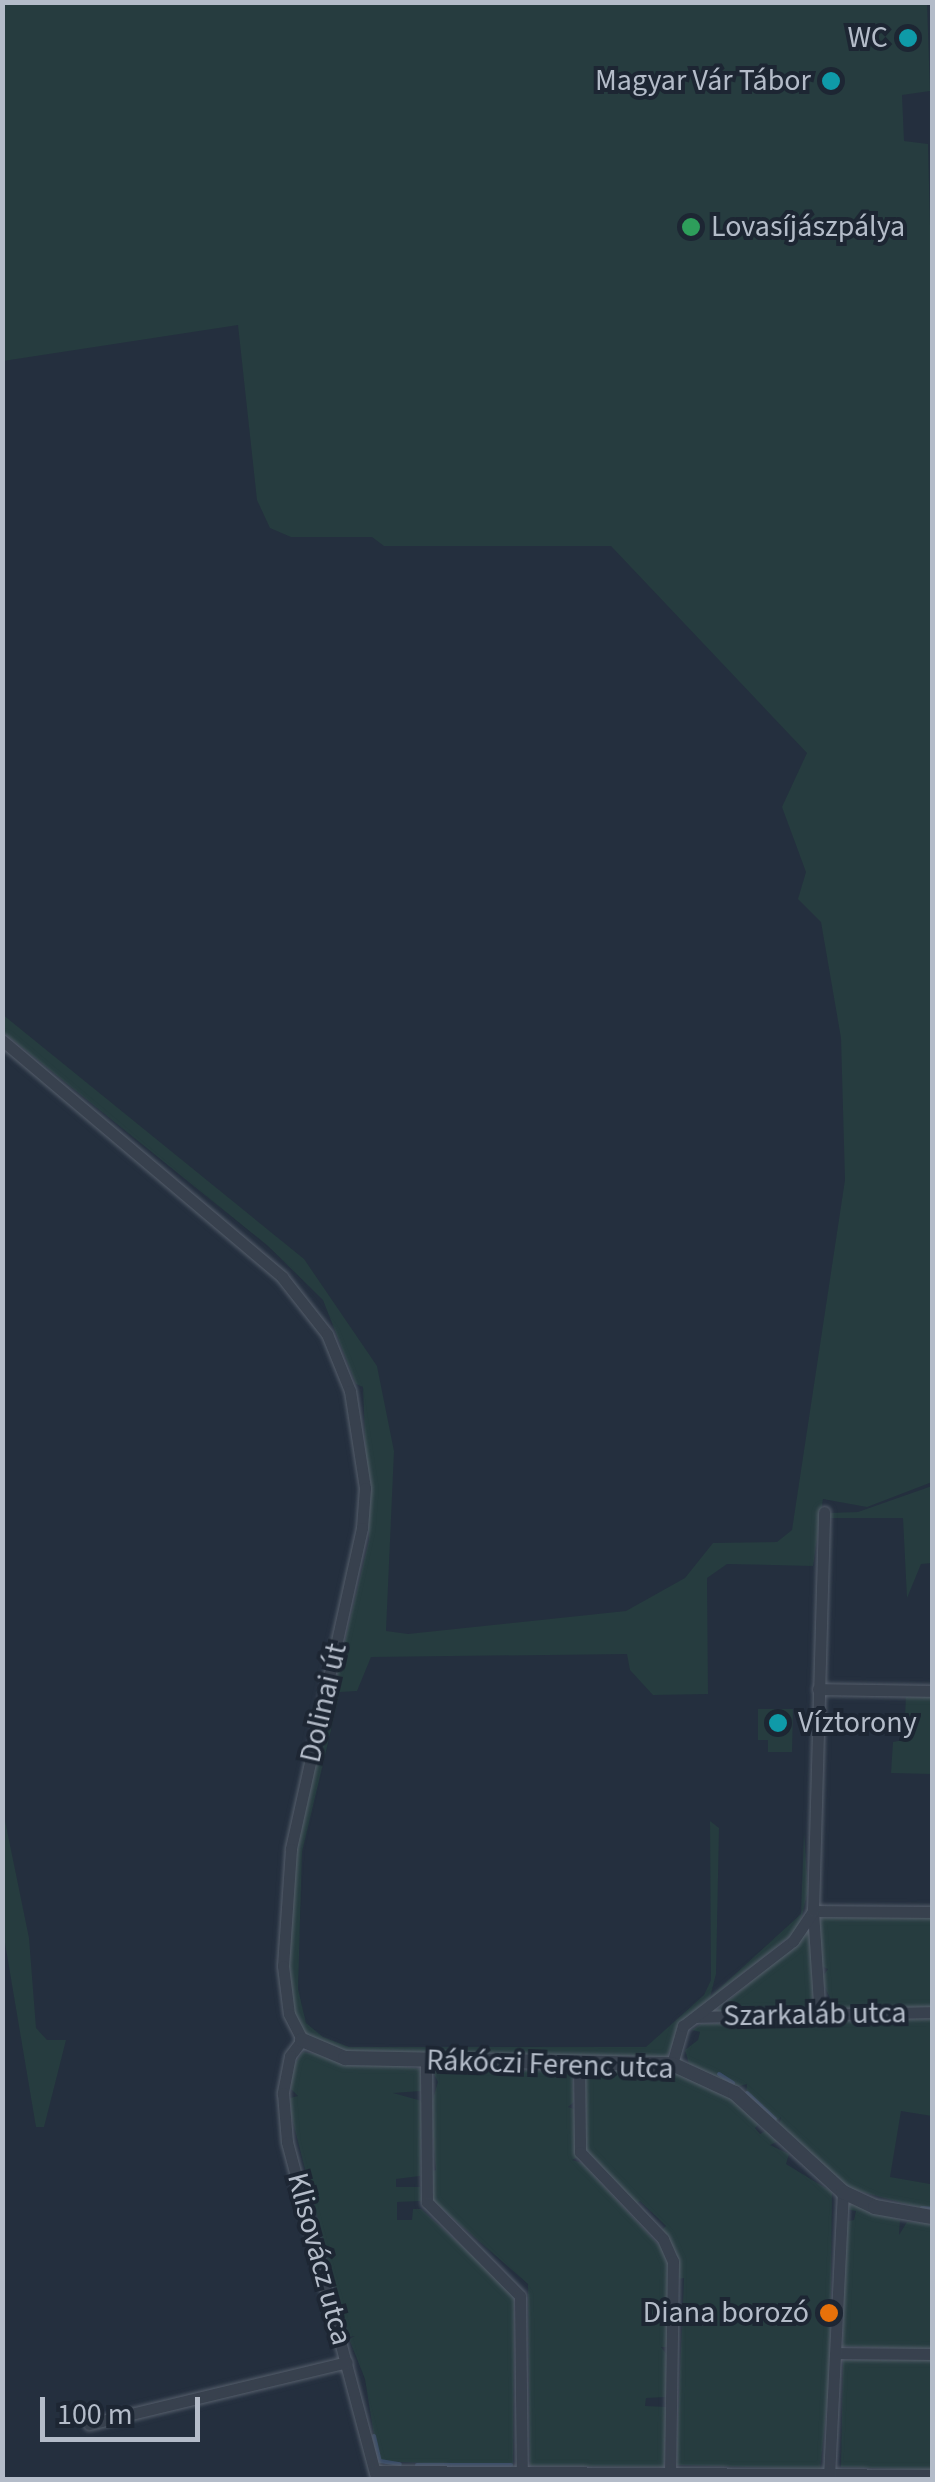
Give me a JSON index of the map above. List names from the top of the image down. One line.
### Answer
{"streets":{"street":["Dolinai út","Szarkaláb utca","Rákóczi Ferenc utca","Klisovácz utca"]},"crossings":[["Dolinai út","Rákóczi Ferenc utca"],["Dolinai út","Klisovácz utca"],["Rákóczi Ferenc utca","Klisovácz utca"]],"places":["WC","Magyar Vár Tábor","Lovasíjászpálya","Víztorony","Diana borozó"],"scale_bar":"100 m"}
